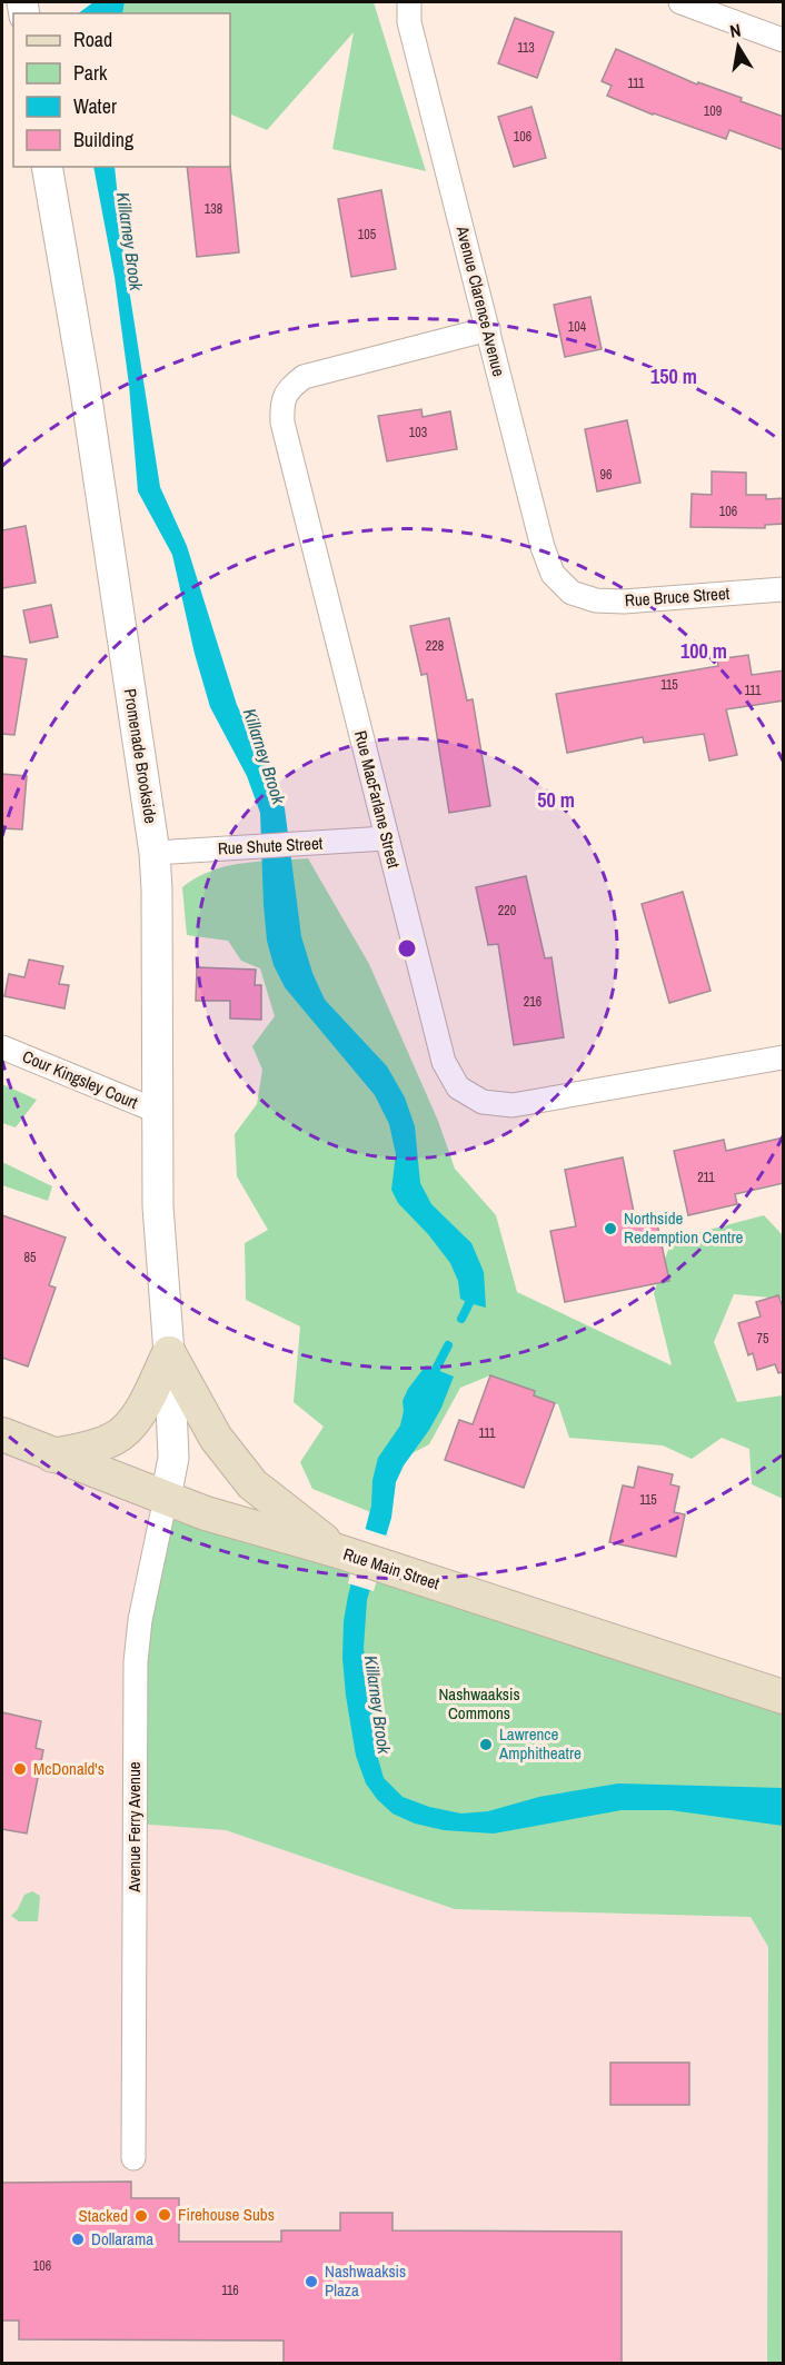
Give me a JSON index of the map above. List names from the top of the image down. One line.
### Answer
{"streets":{"main road":["Rue Main Street"],"street":["Avenue Clarence Avenue","Rue Bruce Street","Promenade Brookside","Rue MacFarlane Street","Rue Shute Street","Cour Kingsley Court","Avenue Ferry Avenue"]},"crossings":[["Avenue Clarence Avenue","Rue Bruce Street"],["Avenue Clarence Avenue","Rue MacFarlane Street"],["Promenade Brookside","Rue Shute Street"],["Promenade Brookside","Cour Kingsley Court"],["Promenade Brookside","Rue Main Street"],["Promenade Brookside","Avenue Ferry Avenue"],["Rue MacFarlane Street","Rue Shute Street"],["Rue Main Street","Avenue Ferry Avenue"]],"water":["Killarney Brook"],"parks":["Nashwaaksis Commons"],"places":["Northside Redemption Centre","Lawrence Amphitheatre","McDonald's","Firehouse Subs","Stacked","Dollarama","Nashwaaksis Plaza"],"house_numbers":["113","111","109","106","138","105","104","103","96","106","228","115","111","220","216","211","85","75","111","115","106","116"],"legend":["Road","Park","Water","Building"],"north":"top","rings":["150 m","100 m","50 m"]}
